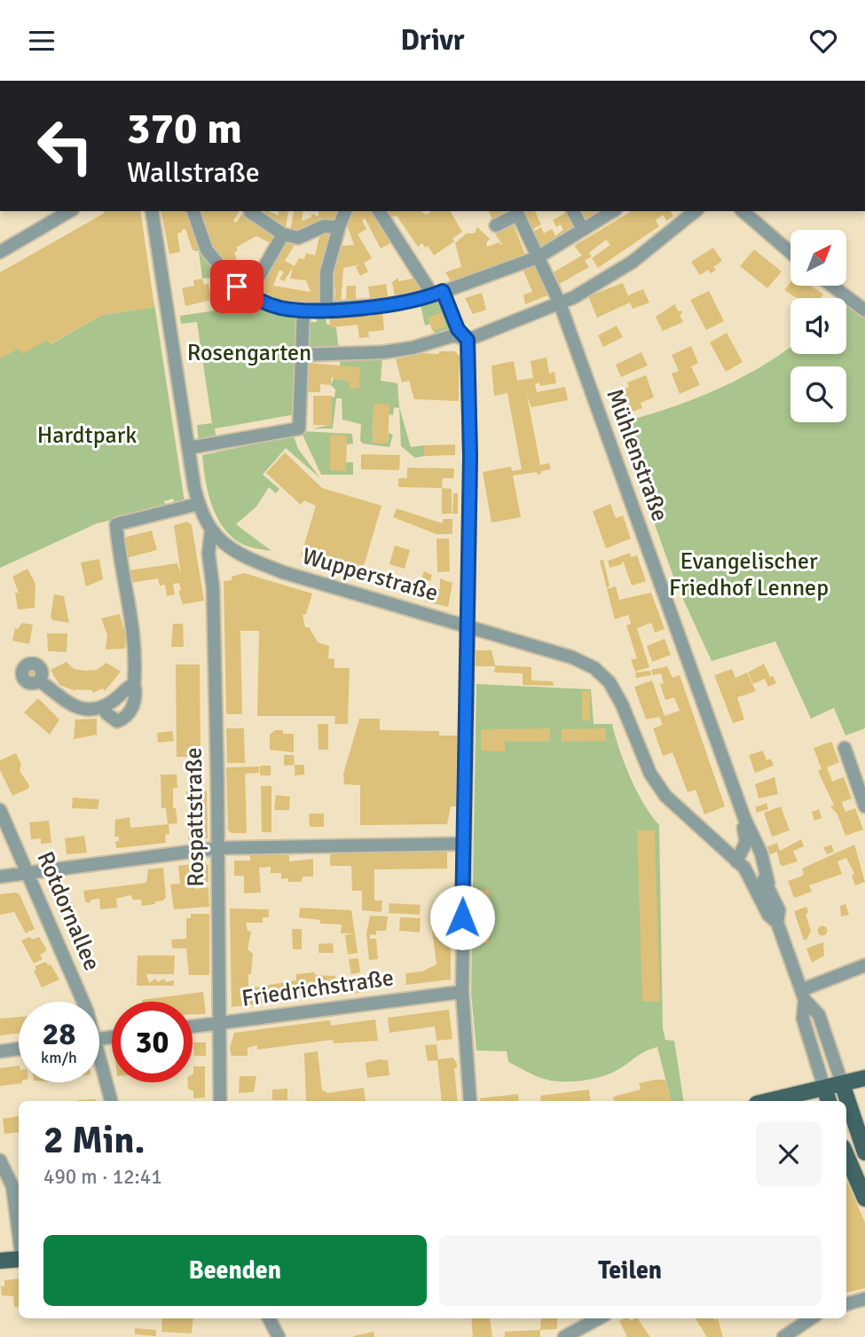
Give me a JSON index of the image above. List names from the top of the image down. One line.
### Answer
{"streets":{"street":["Mühlenstraße","Wupperstraße","Rospattstraße","Rotdornallee","Friedrichstraße"]},"crossings":[["Mühlenstraße","Wupperstraße"],["Wupperstraße","Rospattstraße"],["Rospattstraße","Friedrichstraße"]],"parks":["Rosengarten","Hardtpark","Evangelischer Friedhof Lennep"],"north":"top right","page":{"header":"Drivr","turn":["370 m","Wallstraße"],"speed":"28 km/h","limit":"30","heading":["2 Min.","490 m · 12:41"],"buttons":["Beenden","Teilen"]}}
